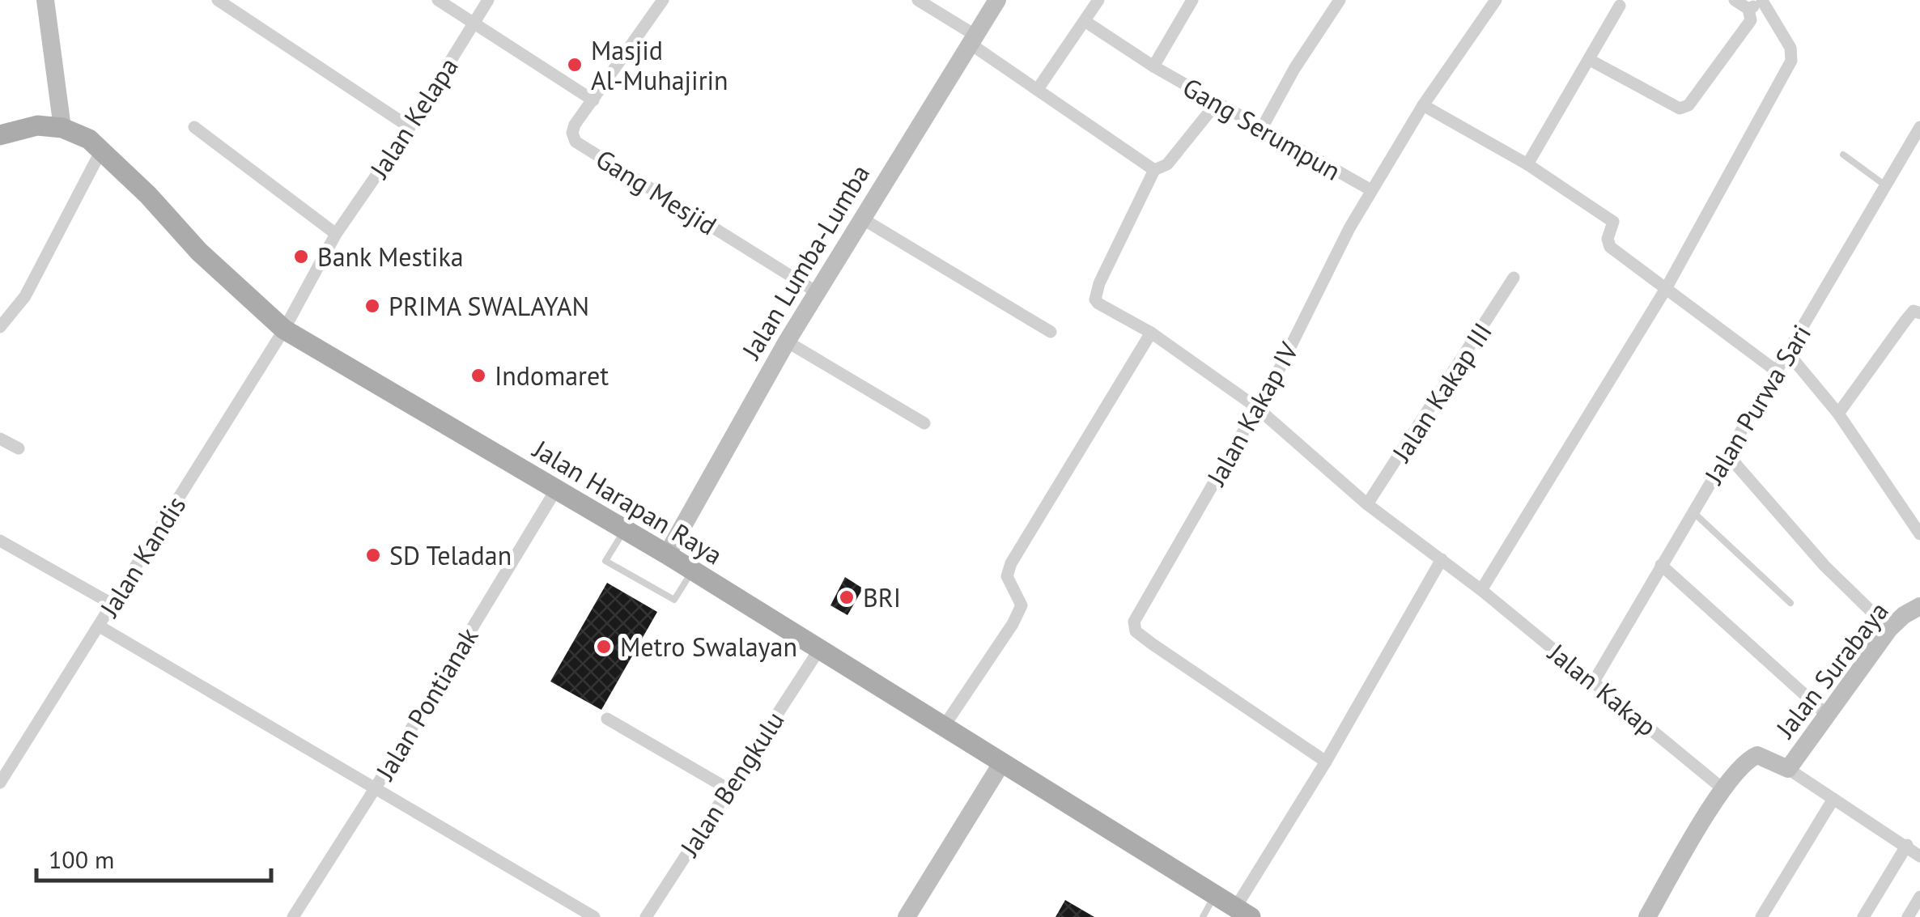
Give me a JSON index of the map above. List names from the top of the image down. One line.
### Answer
{"streets":{"main road":["Jalan Harapan Raya"],"street":["Jalan Kelapa","Gang Serumpun","Gang Mesjid","Jalan Lumba-Lumba","Jalan Kakap III","Jalan Purwa Sari","Jalan Kakap IV","Jalan Kandis","Jalan Surabaya","Jalan Kakap","Jalan Pontianak","Jalan Bengkulu"]},"crossings":[["Jalan Kelapa","Jalan Harapan Raya"],["Jalan Kelapa","Jalan Kandis"],["Gang Serumpun","Jalan Kakap IV"],["Gang Mesjid","Jalan Lumba-Lumba"],["Jalan Lumba-Lumba","Jalan Harapan Raya"],["Jalan Kakap III","Jalan Kakap"],["Jalan Purwa Sari","Jalan Kakap"],["Jalan Kakap IV","Jalan Kakap"],["Jalan Harapan Raya","Jalan Kandis"],["Jalan Harapan Raya","Jalan Pontianak"],["Jalan Harapan Raya","Jalan Bengkulu"],["Jalan Surabaya","Jalan Kakap"]],"places":["Masjid Al-Muhajirin","Bank Mestika","PRIMA SWALAYAN","Indomaret","SD Teladan","BRI","Metro Swalayan"],"scale_bar":"100 m"}
